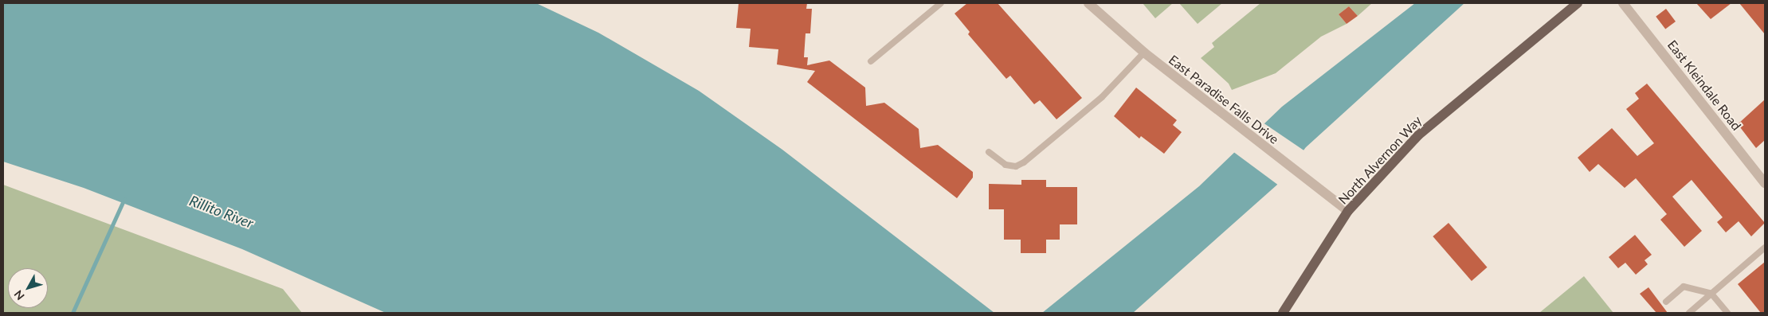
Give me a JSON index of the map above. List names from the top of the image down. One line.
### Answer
{"streets":{"main road":["North Alvernon Way"],"street":["East Kleindale Road","East Paradise Falls Drive"]},"crossings":[["East Paradise Falls Drive","North Alvernon Way"]],"water":["Rillito River"],"north":"bottom left"}
